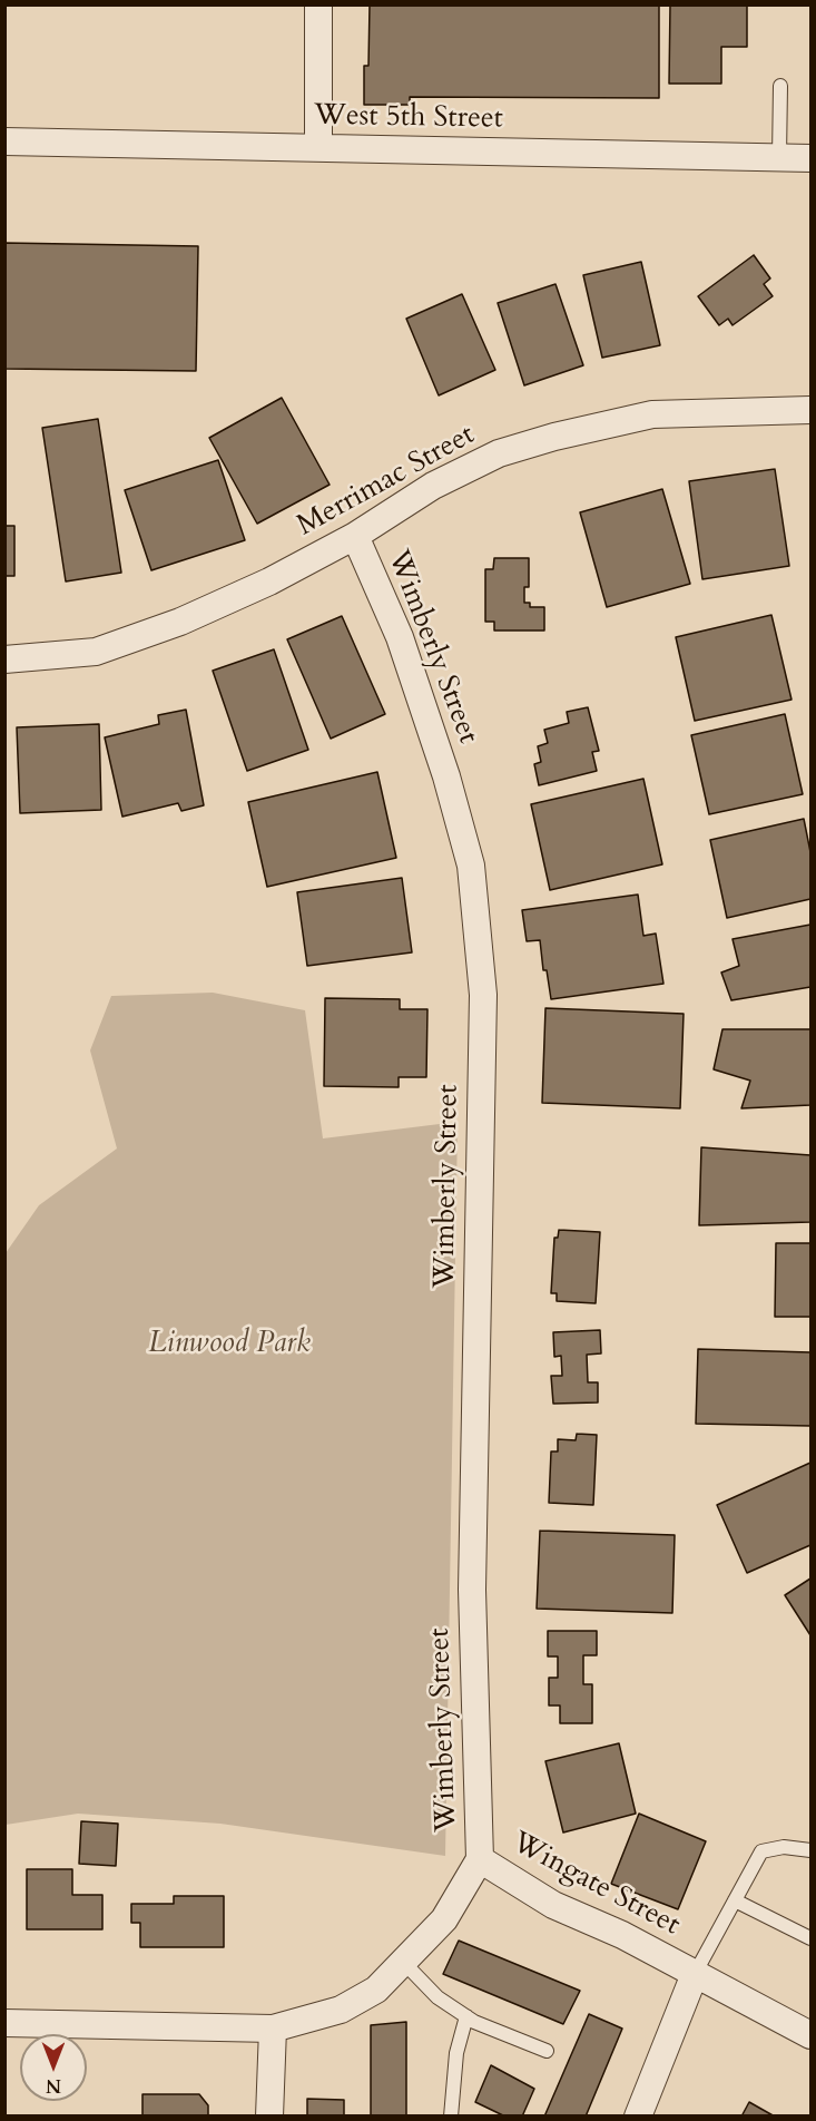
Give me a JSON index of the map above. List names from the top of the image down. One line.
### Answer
{"streets":{"street":["West 5th Street","Merrimac Street","Wimberly Street","Wingate Street"]},"crossings":[["Merrimac Street","Wimberly Street"],["Wimberly Street","Wingate Street"]],"parks":["Linwood Park"],"north":"bottom"}
